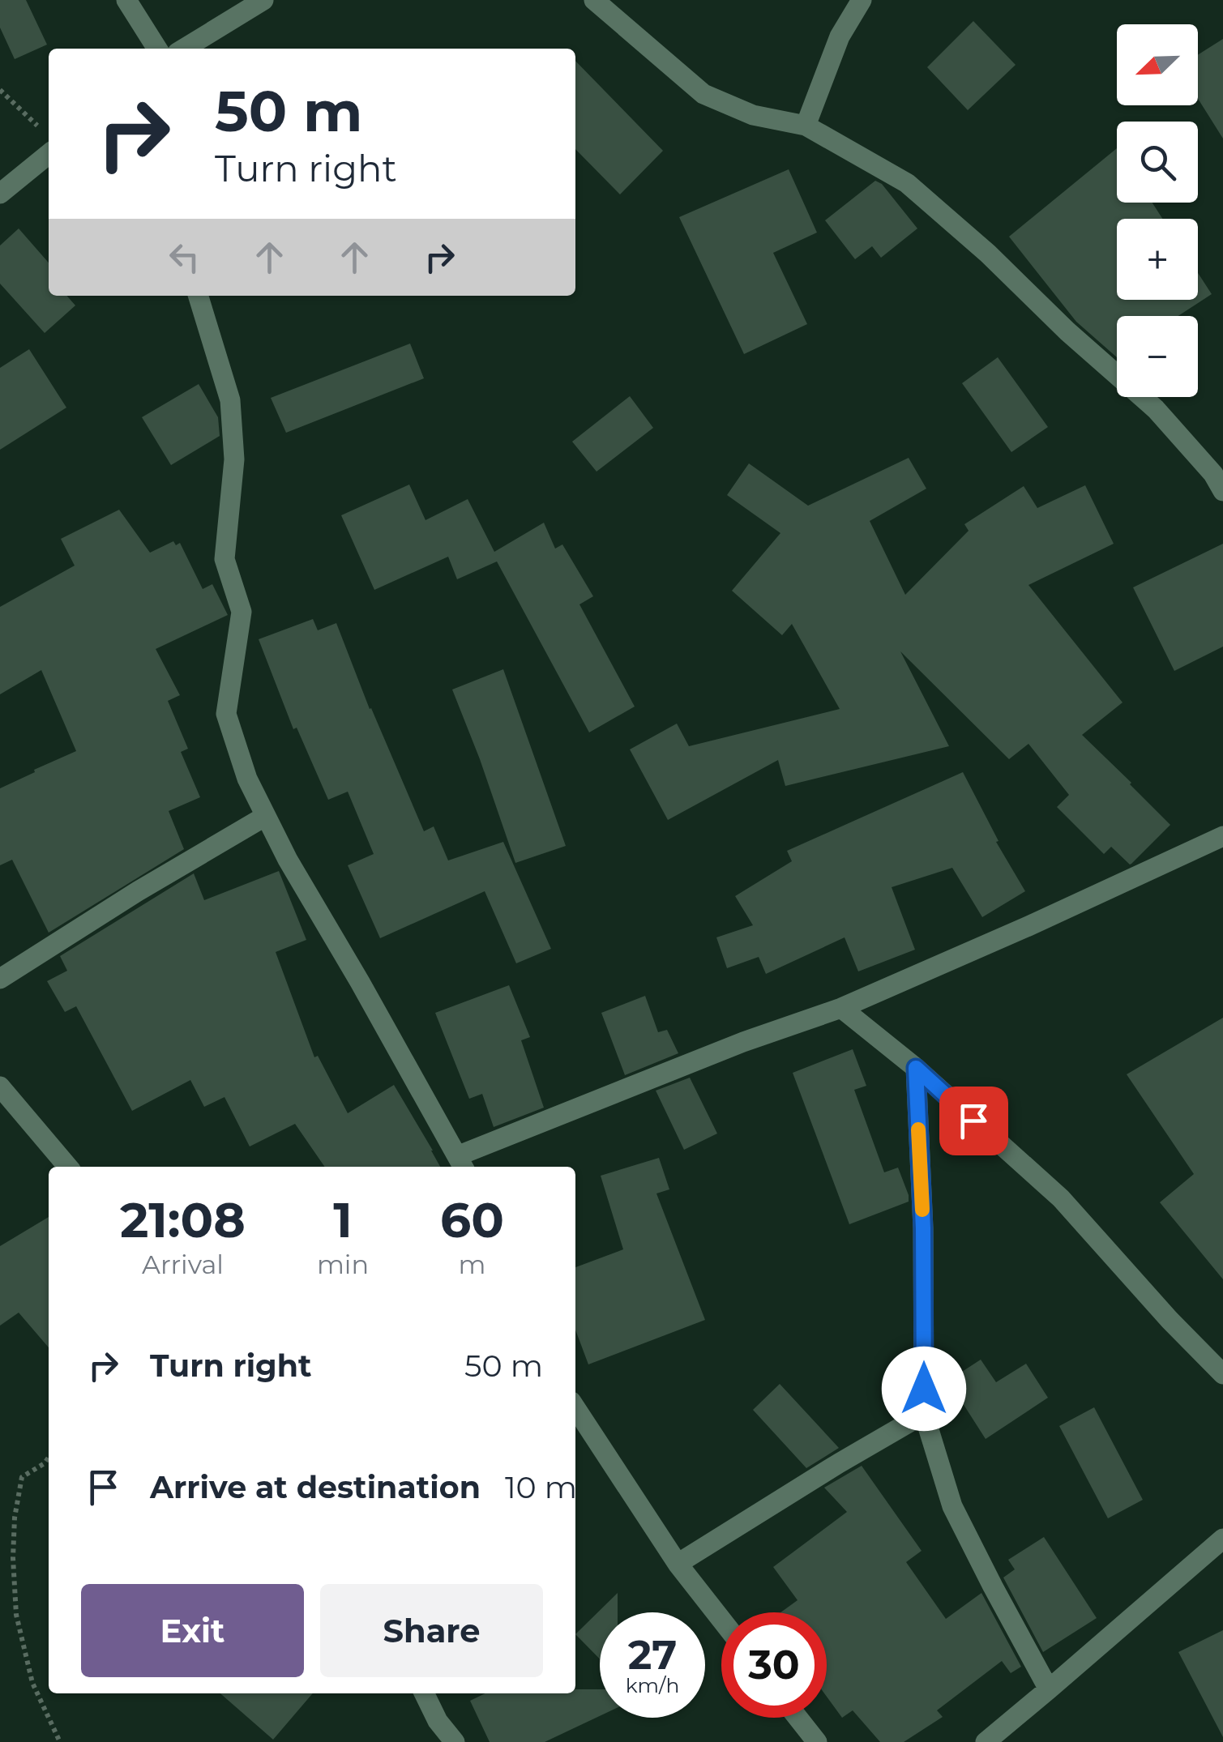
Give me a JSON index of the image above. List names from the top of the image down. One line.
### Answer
{"north":"bottom left","page":{"map_buttons":["+","−"],"turn":["50 m","Turn right"],"eta":["21:08","Arrival","1","min","60","m"],"list":[{"name":"Turn right","value":"50 m"},{"name":"Arrive at destination","value":"10 m"}],"buttons":["Exit","Share"],"speed":"27 km/h","limit":"30"}}
